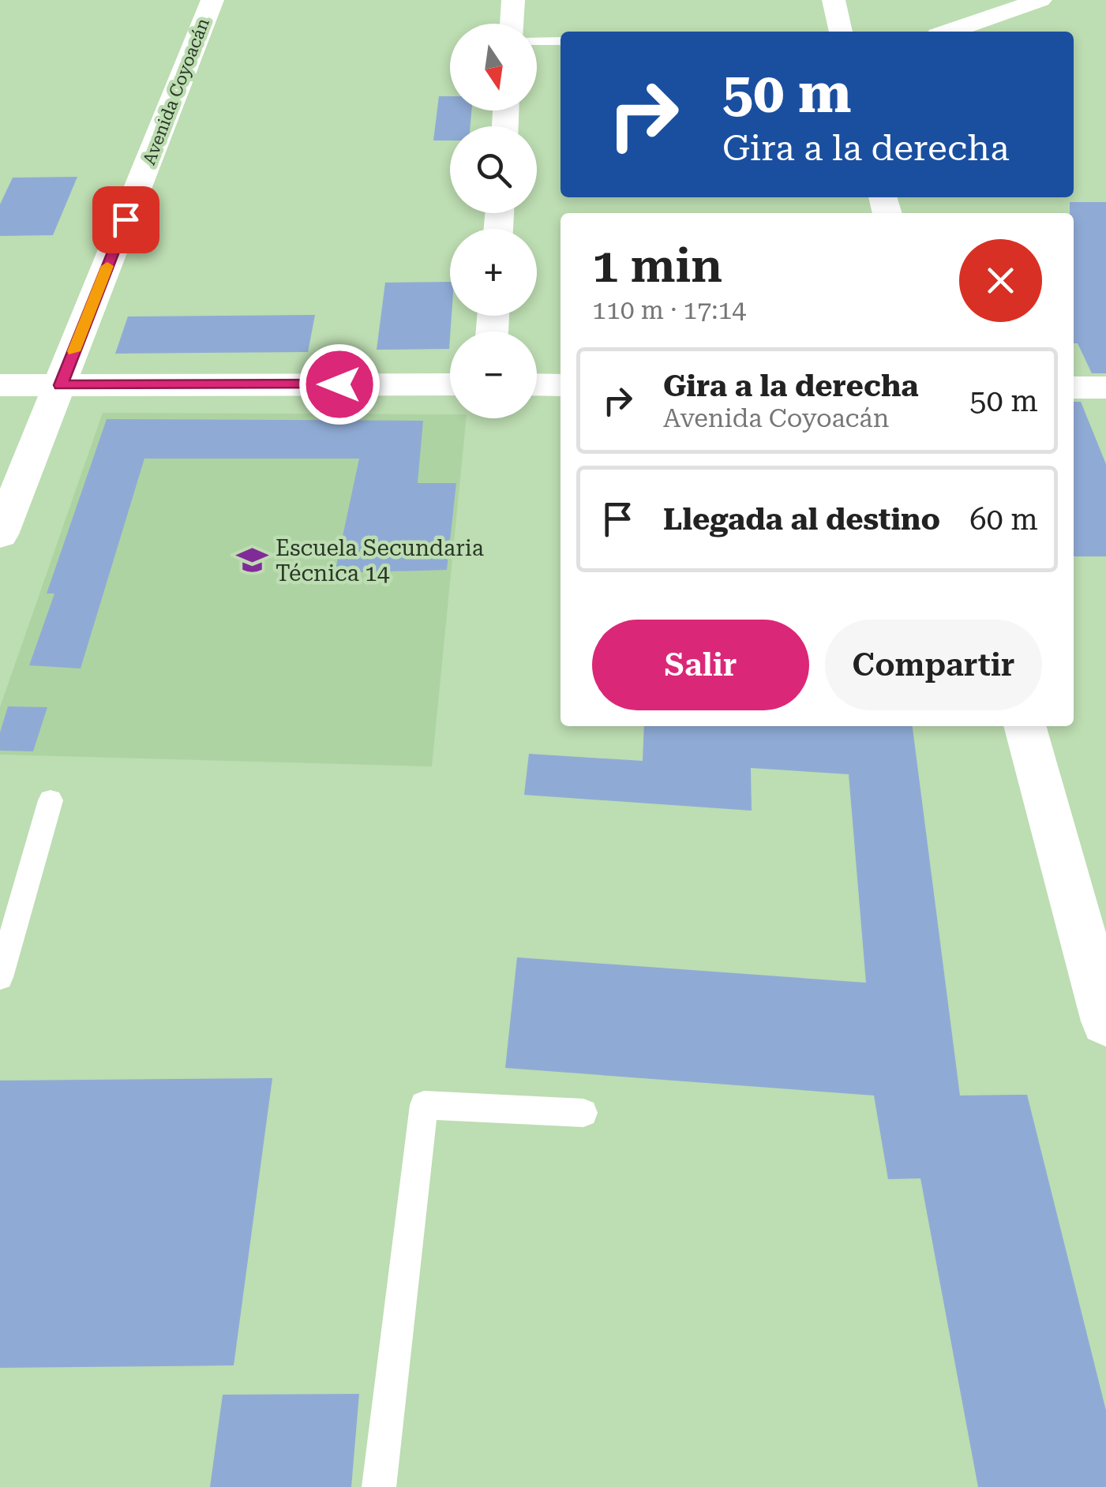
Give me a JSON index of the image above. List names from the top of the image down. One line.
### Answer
{"streets":{"main road":["Avenida Coyoacán"]},"places":{"school or university":["Escuela Secundaria Técnica 14"]},"north":"bottom","page":{"map_buttons":["+","−"],"turn":["50 m","Gira a la derecha"],"heading":["1 min","110 m · 17:14"],"list":[{"name":"Gira a la derecha","note":"Avenida Coyoacán","value":"50 m"},{"name":"Llegada al destino","value":"60 m"}],"buttons":["Salir","Compartir"]}}
